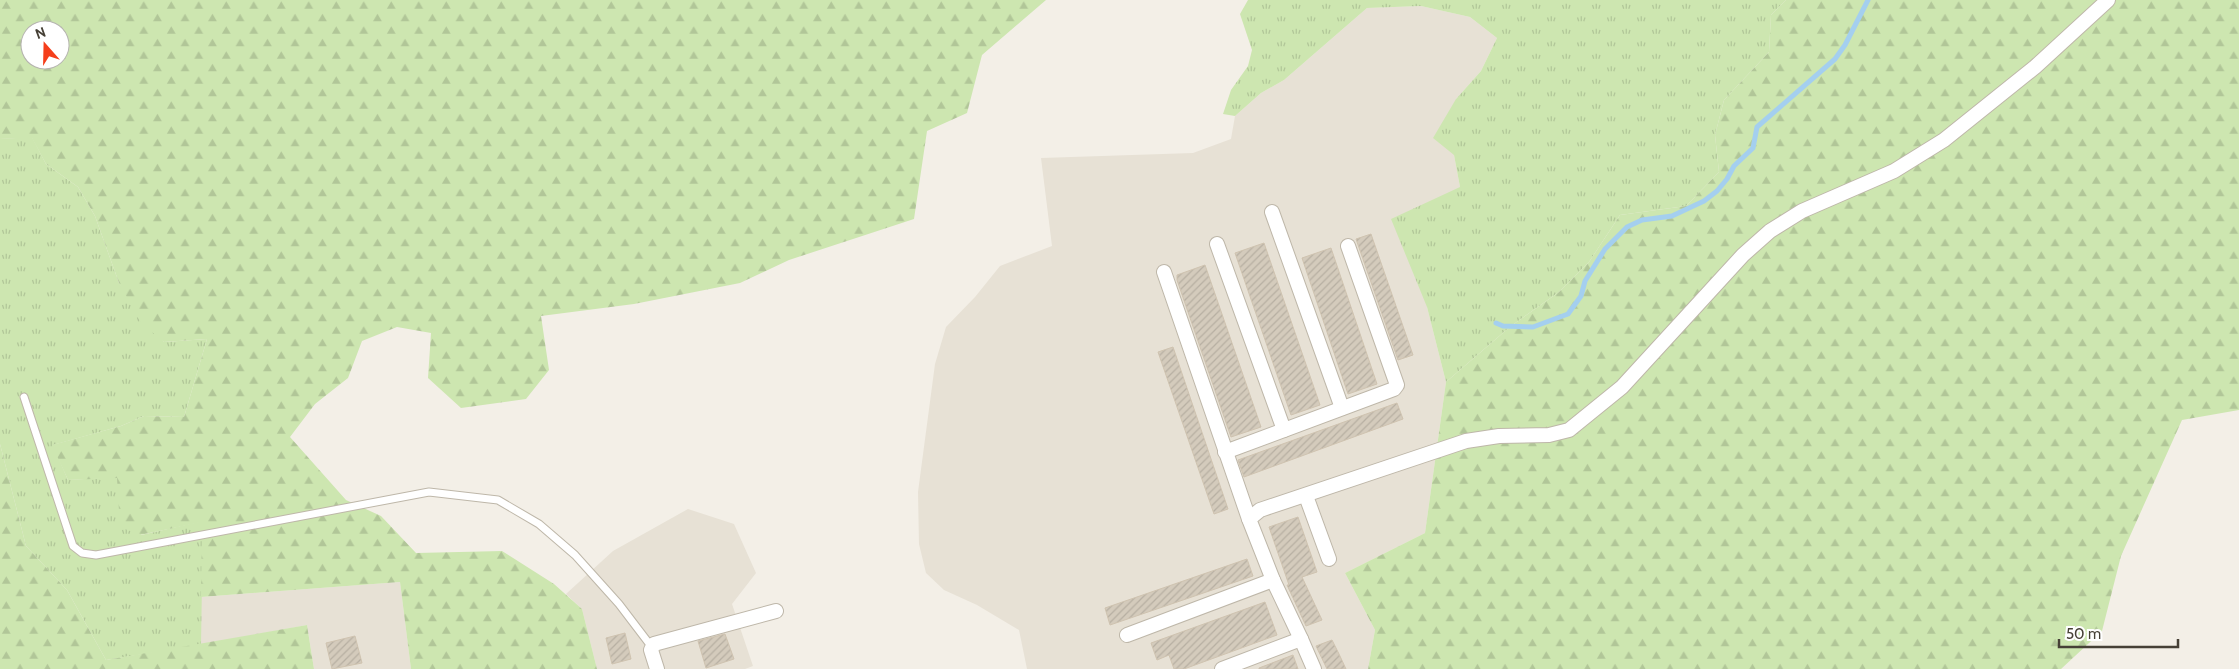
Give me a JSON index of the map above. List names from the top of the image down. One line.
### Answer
{"scale_bar":"50 m","north":"top"}
